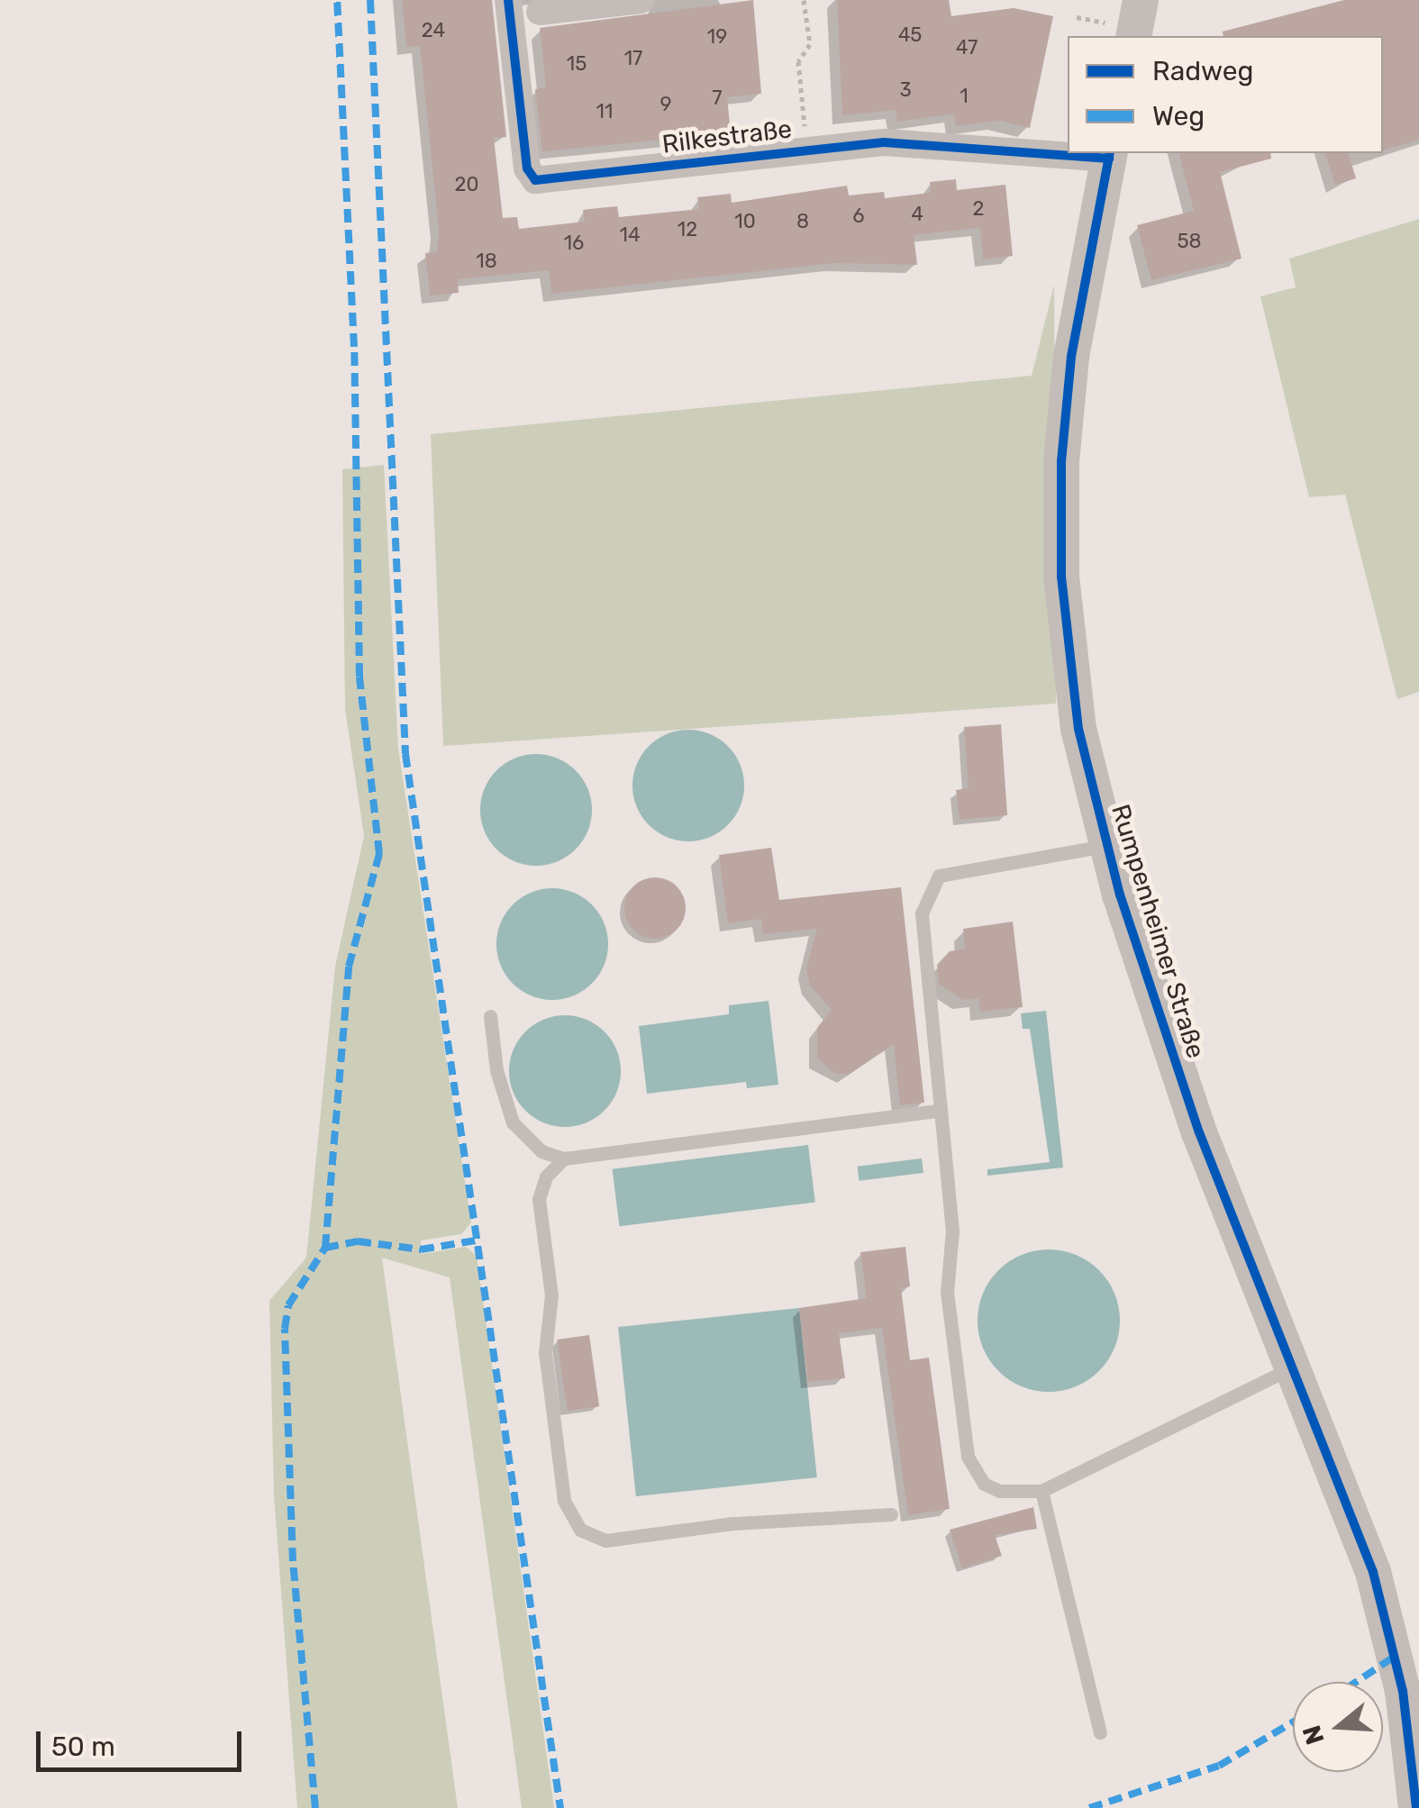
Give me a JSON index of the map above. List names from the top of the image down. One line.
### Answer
{"streets":{"street":["Rilkestraße","Rumpenheimer Straße"]},"crossings":[["Rilkestraße","Rumpenheimer Straße"]],"house_numbers":["24","45","19","47","17","15","3","1","7","9","11","20","2","4","6","10","8","12","14","58","16","18"],"legend":["Radweg","Weg"],"scale_bar":"50 m","north":"left"}
